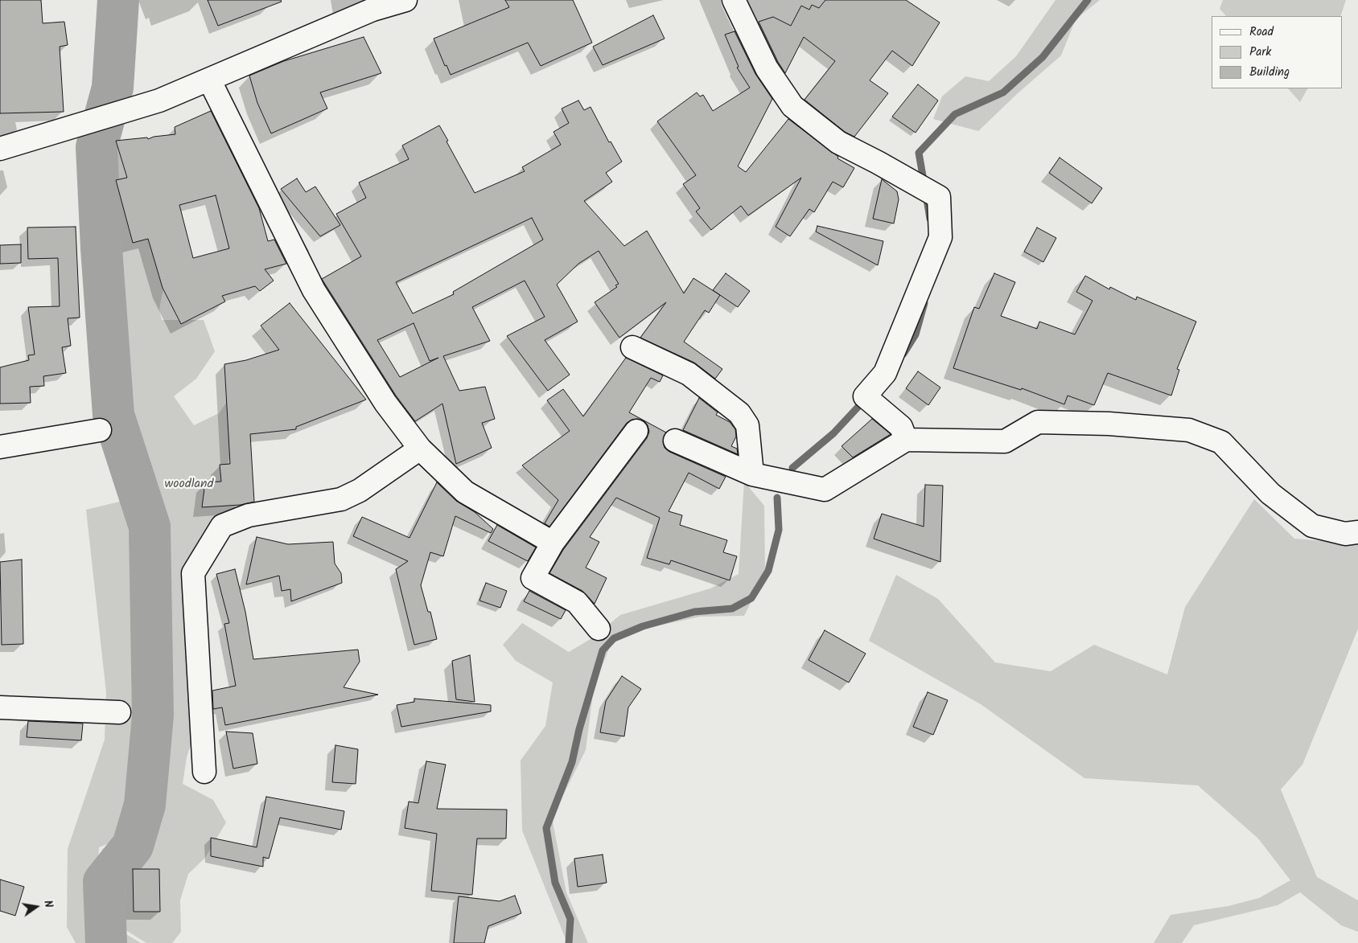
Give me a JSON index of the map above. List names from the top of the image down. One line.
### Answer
{"parks":["woodland"],"legend":["Road","Park","Building"],"north":"right"}
